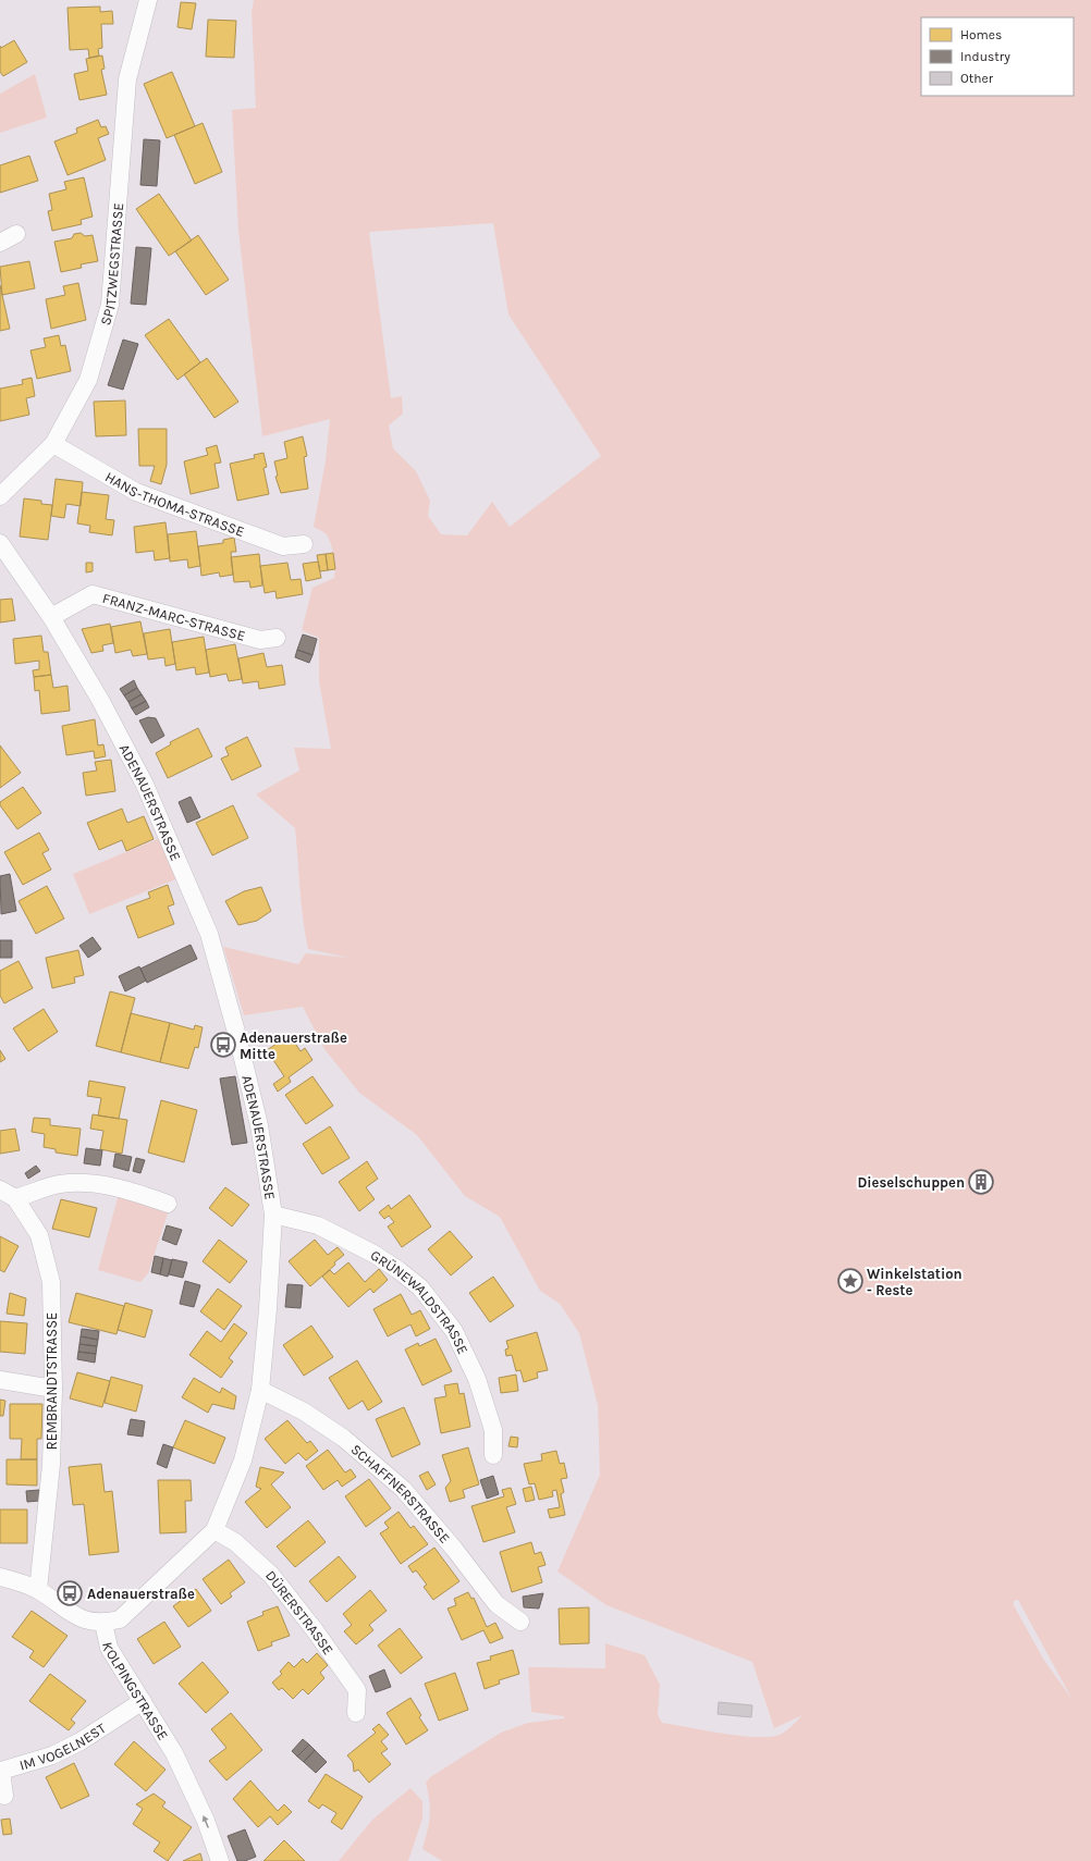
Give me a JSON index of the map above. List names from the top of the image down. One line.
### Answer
{"streets":{"street":["SPITZWEGSTRASSE","HANS-THOMA-STRASSE","FRANZ-MARC-STRASSE","ADENAUERSTRASSE","GRÜNEWALDSTRASSE","REMBRANDTSTRASSE","SCHAFFNERSTRASSE","DÜRERSTRASSE","KOLPINGSTRASSE","IM VOGELNEST"]},"crossings":[["SPITZWEGSTRASSE","HANS-THOMA-STRASSE"],["FRANZ-MARC-STRASSE","ADENAUERSTRASSE"],["ADENAUERSTRASSE","GRÜNEWALDSTRASSE"],["ADENAUERSTRASSE","SCHAFFNERSTRASSE"],["ADENAUERSTRASSE","DÜRERSTRASSE"],["ADENAUERSTRASSE","KOLPINGSTRASSE"],["REMBRANDTSTRASSE","KOLPINGSTRASSE"],["KOLPINGSTRASSE","IM VOGELNEST"]],"one_way":["KOLPINGSTRASSE"],"places":{"bus stop":["Adenauerstraße Mitte","Adenauerstraße"],"building":["Dieselschuppen"],"place":["Winkelstation - Reste"]},"legend":["Homes","Industry","Other"]}
